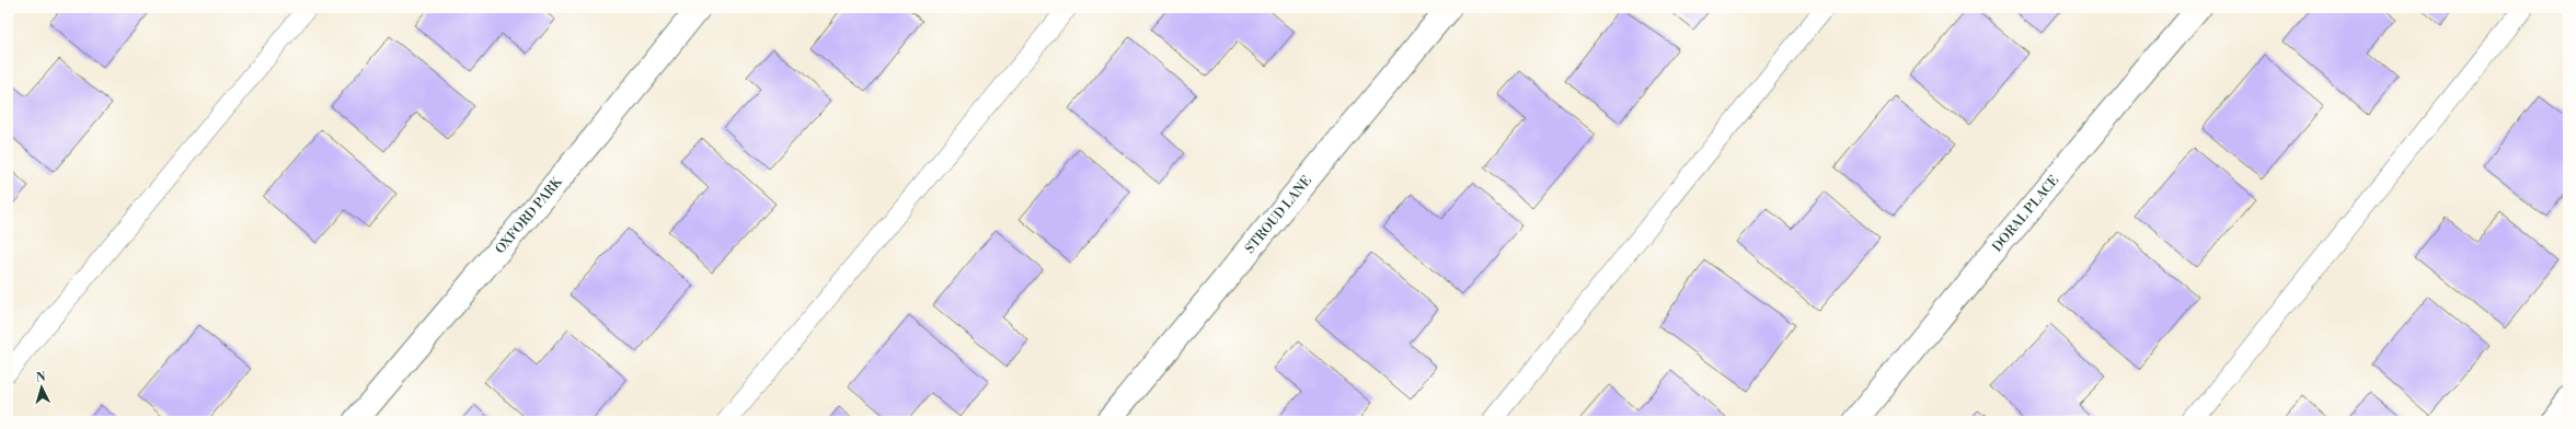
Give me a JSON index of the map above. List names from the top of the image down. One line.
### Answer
{"streets":{"street":["DORAL PLACE","STROUD LANE","OXFORD PARK"]},"north":"top"}
